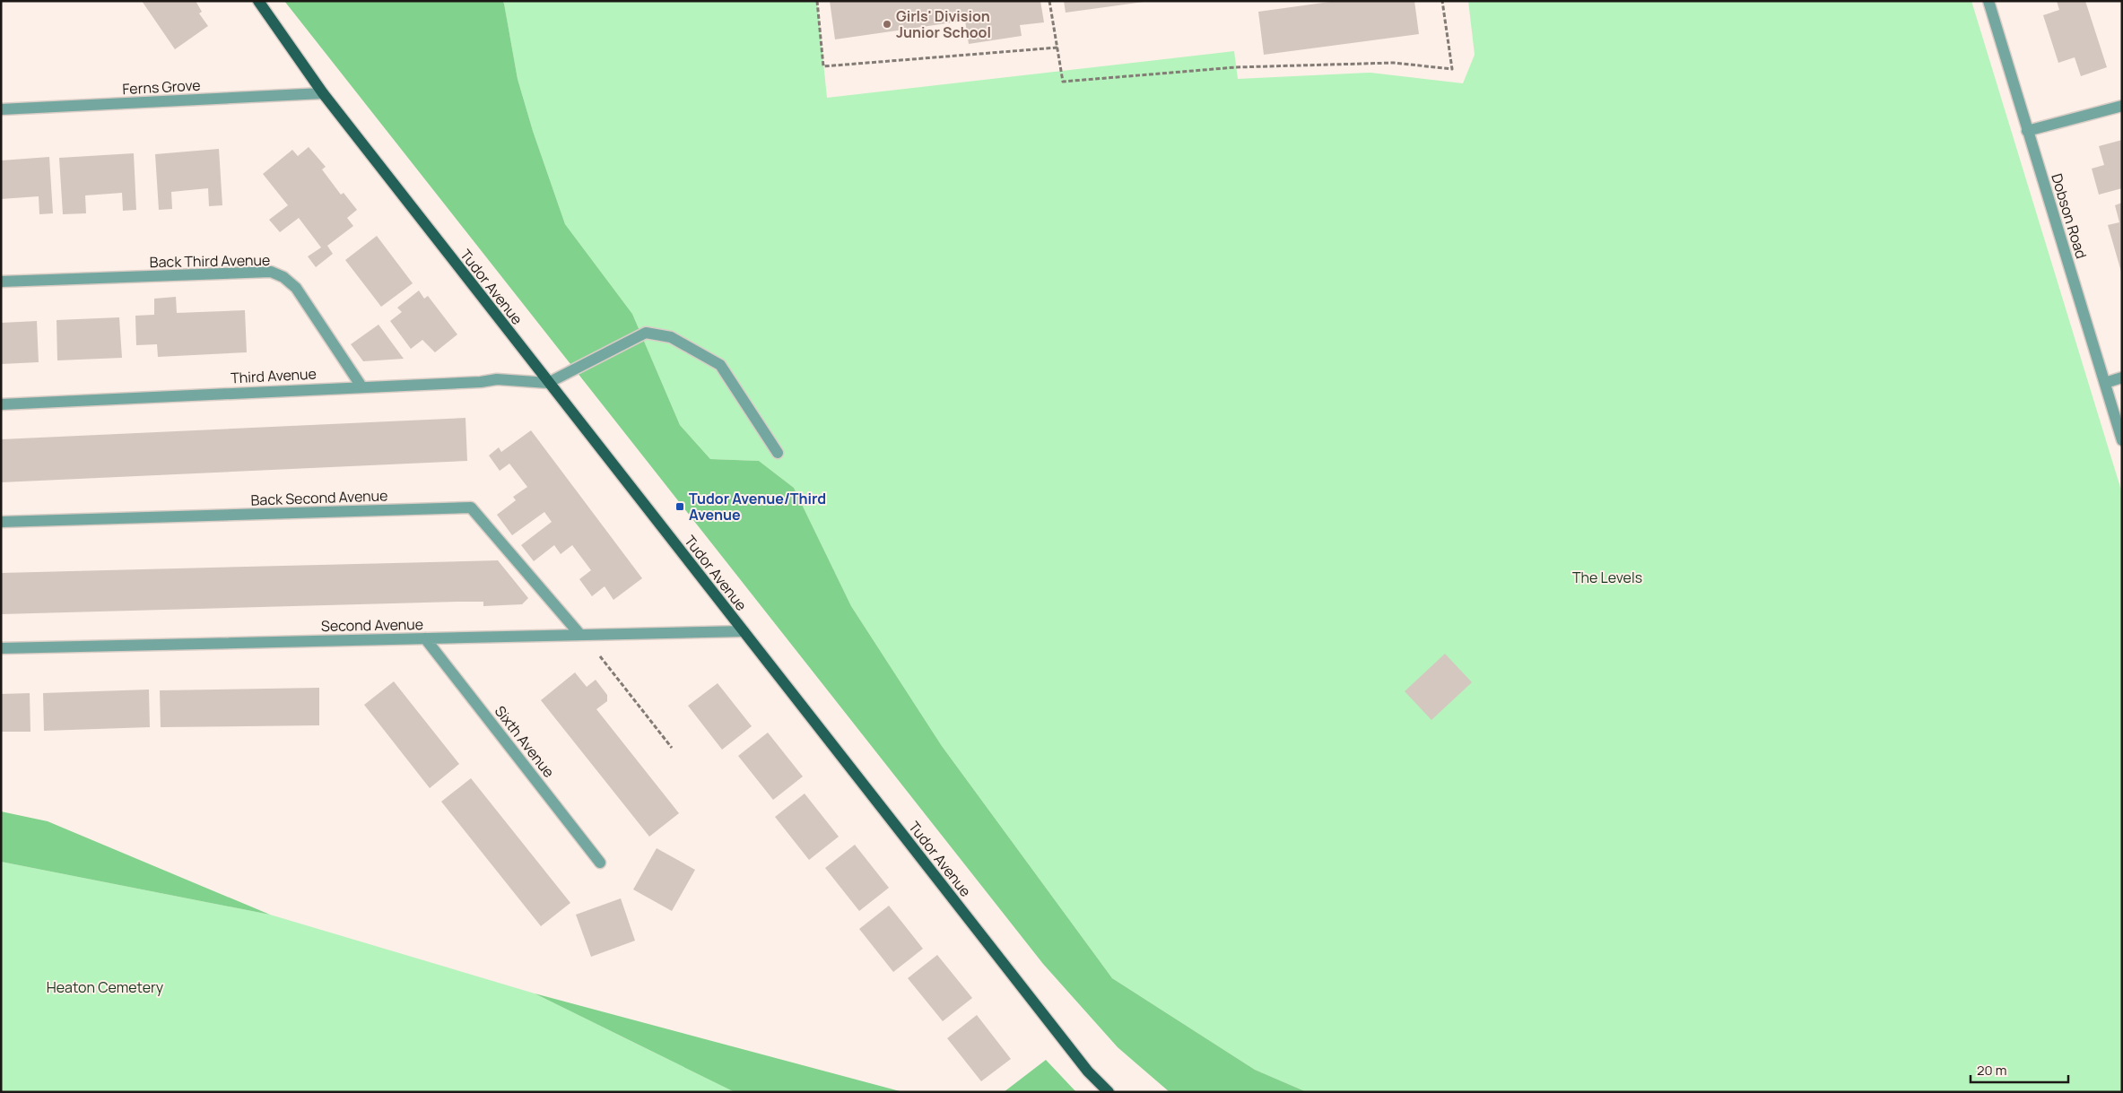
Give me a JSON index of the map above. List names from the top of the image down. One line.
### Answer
{"streets":{"main road":["Tudor Avenue"],"street":["Ferns Grove","Dobson Road","Back Third Avenue","Third Avenue","Back Second Avenue","Second Avenue","Sixth Avenue"]},"crossings":[["Ferns Grove","Tudor Avenue"],["Back Third Avenue","Third Avenue"],["Tudor Avenue","Third Avenue"],["Tudor Avenue","Second Avenue"],["Back Second Avenue","Second Avenue"],["Second Avenue","Sixth Avenue"]],"parks":["The Levels","Heaton Cemetery"],"places":{"other":["Girls' Division Junior School"],"transit":["Tudor Avenue/Third Avenue"]},"scale_bar":"20 m"}
